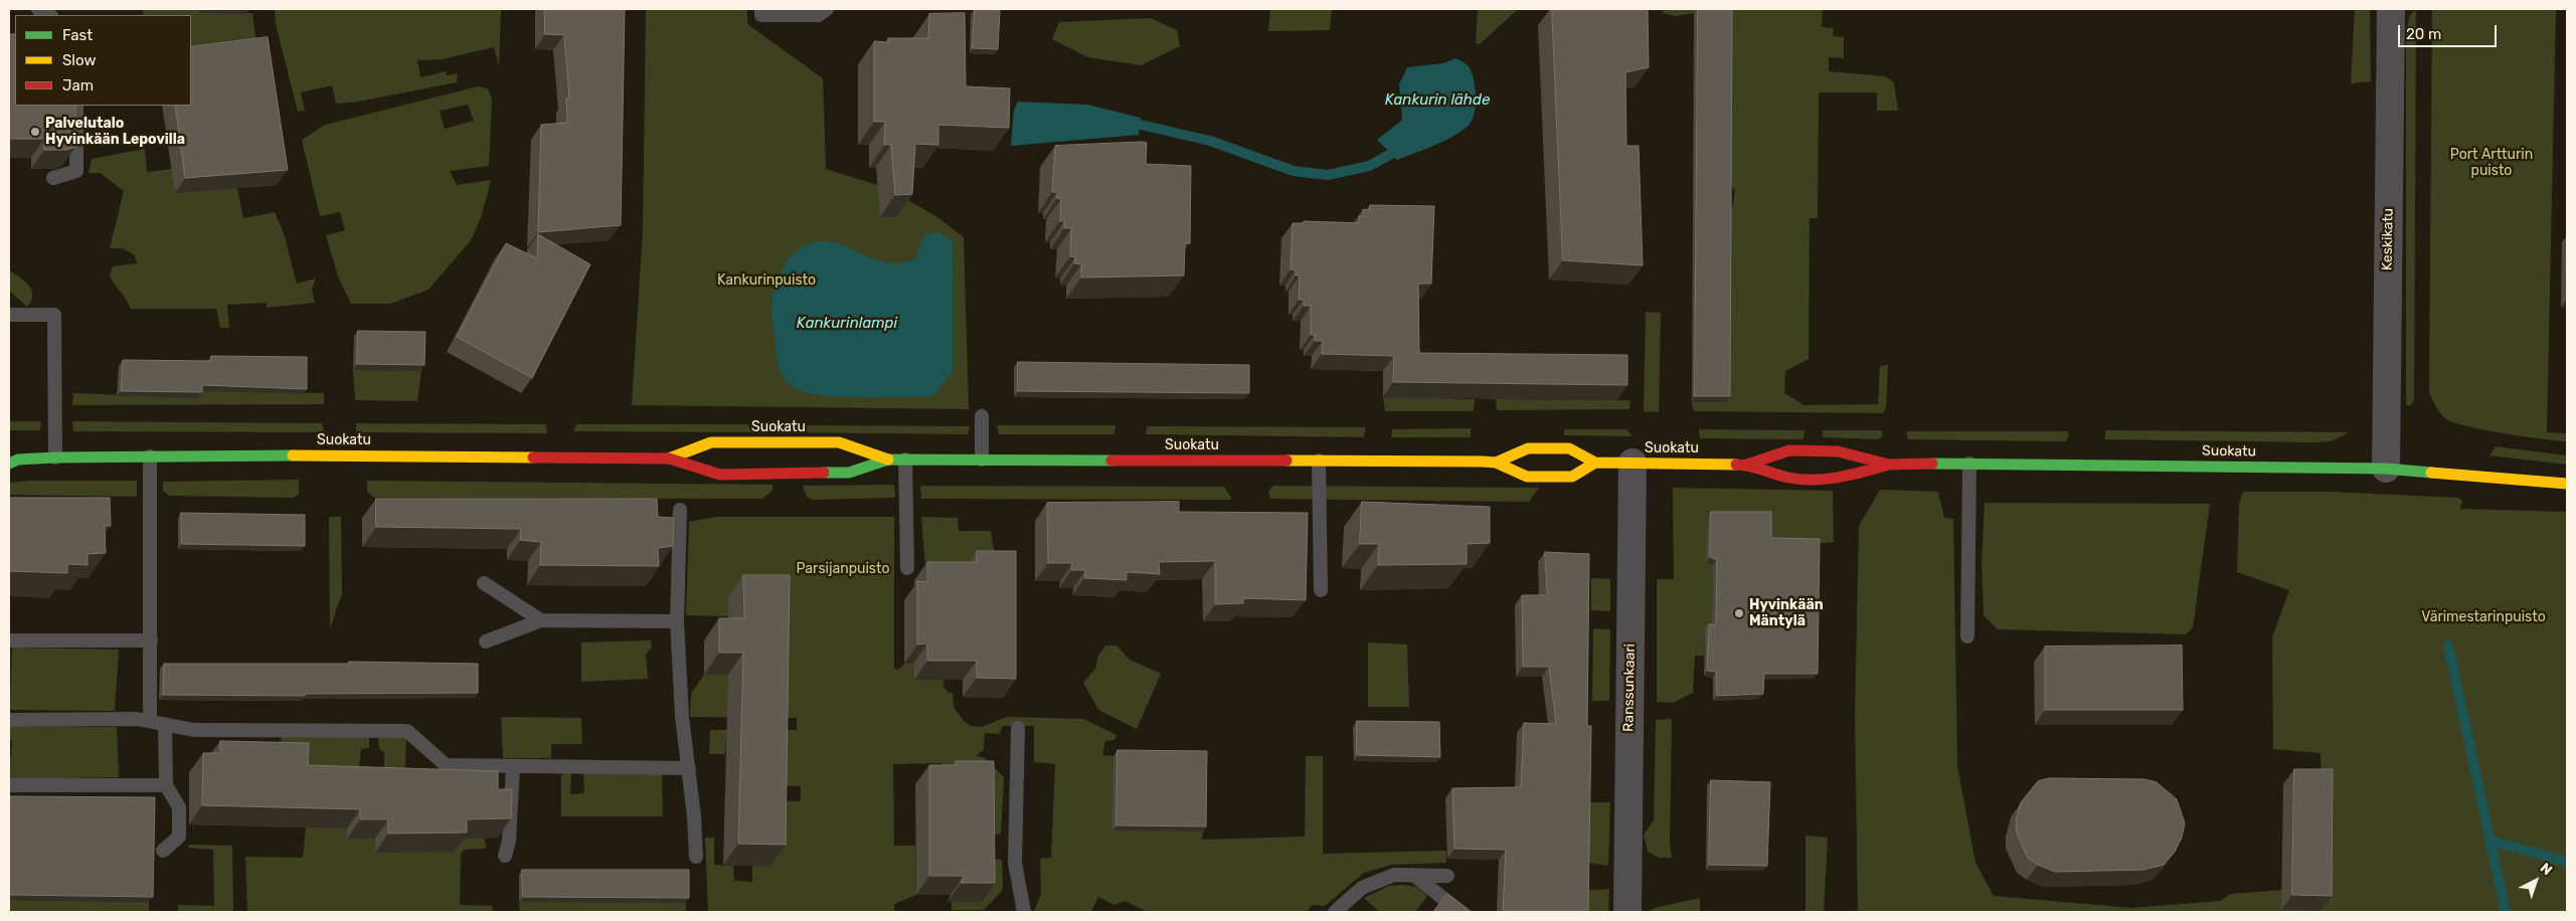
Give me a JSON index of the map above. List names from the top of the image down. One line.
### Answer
{"streets":{"street":["Keskikatu","Suokatu","Ranssunkaari"]},"crossings":[["Keskikatu","Suokatu"],["Suokatu","Ranssunkaari"]],"water":["Kankurin lähde","Kankurinlampi"],"parks":["Port Artturin puisto","Kankurinpuisto","Parsijanpuisto","Värimestarinpuisto"],"places":["Palvelutalo Hyvinkään Lepovilla","Hyvinkään Mäntylä"],"legend":["Fast","Slow","Jam"],"scale_bar":"20 m","north":"top right"}
